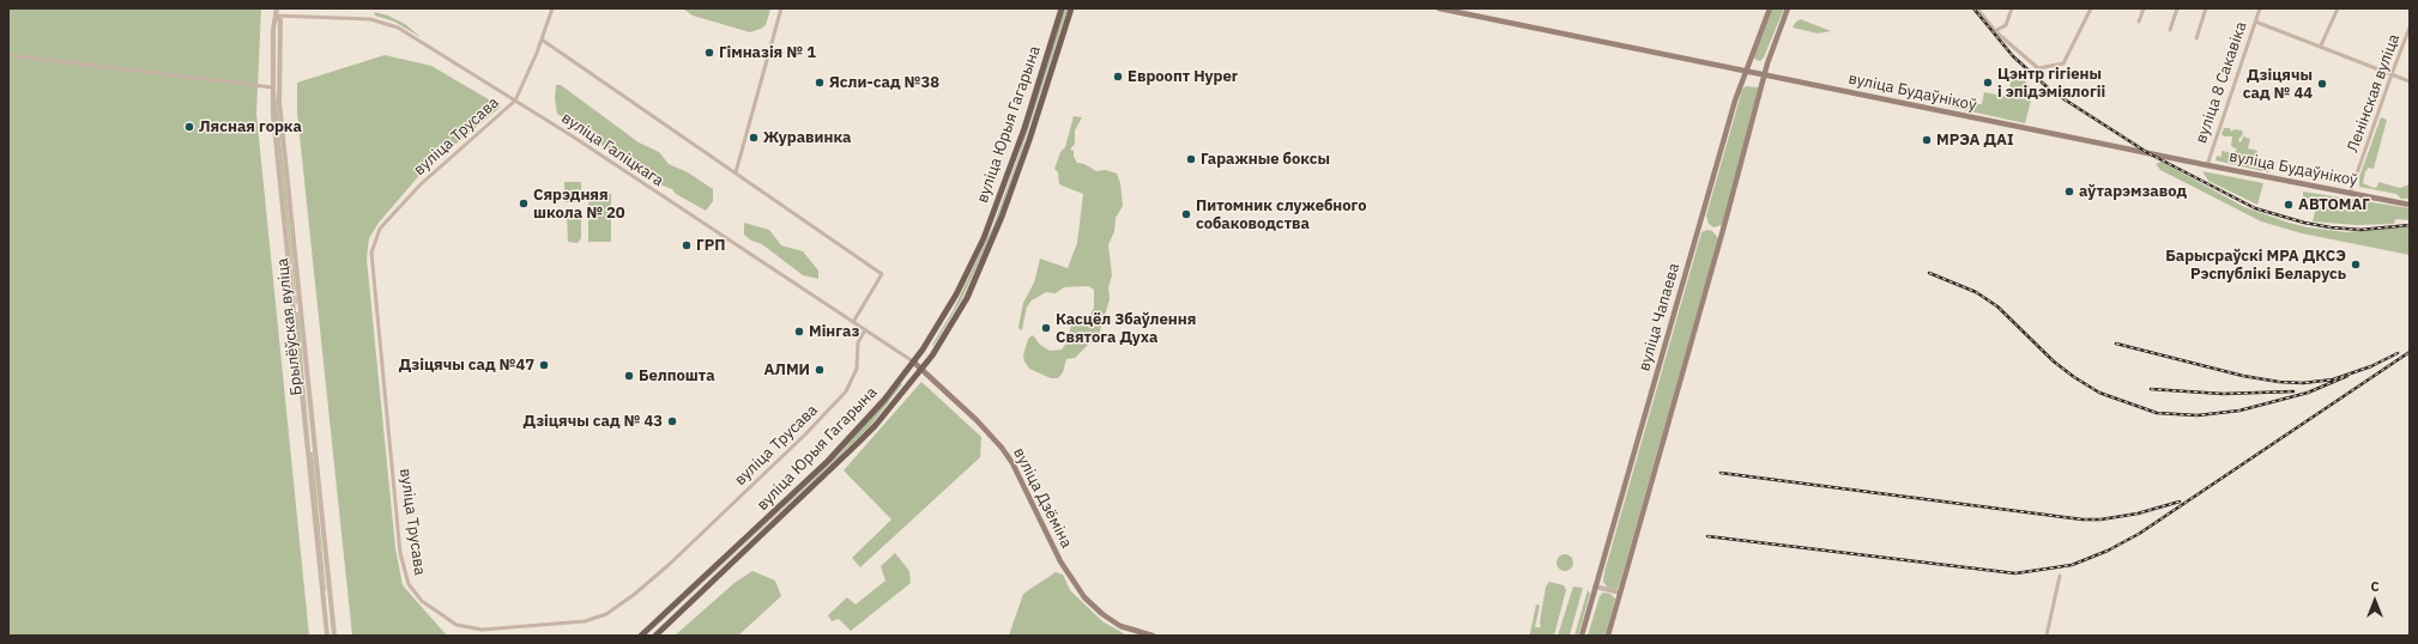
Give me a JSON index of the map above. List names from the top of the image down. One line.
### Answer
{"streets":{"main road":["вуліца Будаўнікоў","вуліца Юрыя Гагарына","вуліца Чапаева","вуліца Дзёміна"],"street":["вуліца 8 Сакавіка","Ленінская вуліца","вуліца Трусава","вуліца Галіцкага","Брылёўская вуліца"]},"crossings":[["вуліца 8 Сакавіка","вуліца Будаўнікоў"],["вуліца Будаўнікоў","Ленінская вуліца"],["вуліца Будаўнікоў","вуліца Чапаева"],["вуліца Юрыя Гагарына","вуліца Галіцкага"],["вуліца Юрыя Гагарына","вуліца Дзёміна"],["вуліца Трусава","вуліца Галіцкага"],["вуліца Галіцкага","Брылёўская вуліца"],["вуліца Галіцкага","вуліца Дзёміна"]],"places":["Гімназія № 1","Евроопт Hyper","Ясли-сад №38","Цэнтр гігіены і эпідэміялогіі","Дзіцячы сад № 44","Лясная горка","Журавинка","МРЭА ДАІ","Гаражные боксы","аўтарэмзавод","Сярэдняя школа № 20","АВТОМАГ","Питомник служебного собаководства","ГРП","Барысраўскі МРА ДКСЭ Рэспублікі Беларусь","Касцёл Збаўлення Святога Духа","Мінгаз","Дзіцячы сад №47","АЛМИ","Белпошта","Дзіцячы сад № 43"],"north":"top"}
